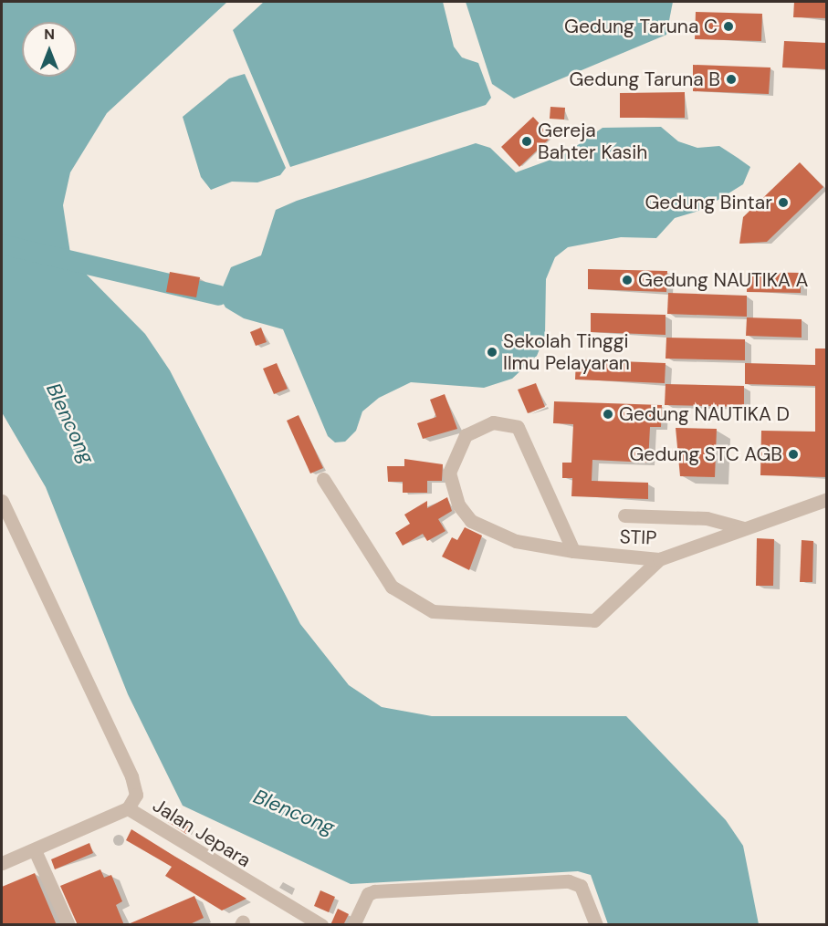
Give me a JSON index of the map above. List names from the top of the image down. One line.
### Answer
{"streets":{"lane":["STIP","Jalan Jepara"]},"water":["Blencong"],"places":["Gedung Taruna C","Gedung Taruna B","Gereja Bahter Kasih","Gedung Bintar","Gedung NAUTIKA A","Sekolah Tinggi Ilmu Pelayaran","Gedung NAUTIKA D","Gedung STC AGB"],"north":"top"}
